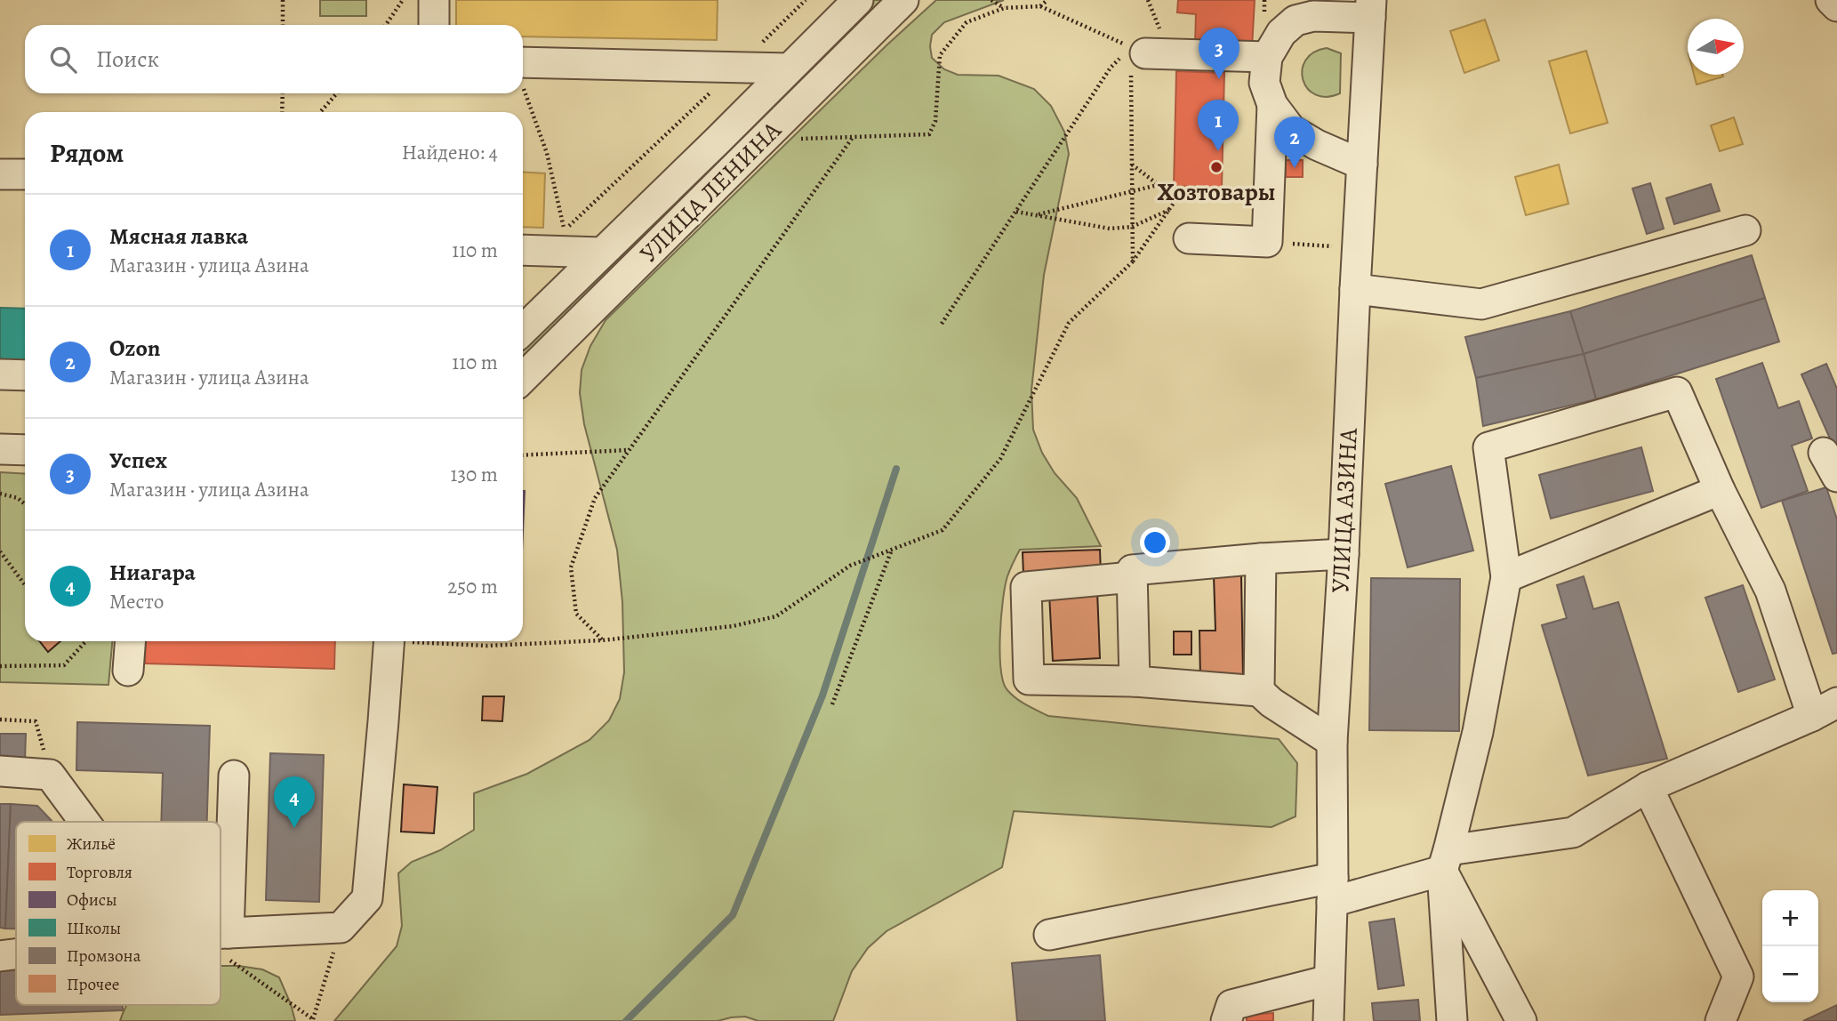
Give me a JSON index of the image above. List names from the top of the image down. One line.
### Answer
{"streets":{"street":["УЛИЦА ЛЕНИНА","УЛИЦА АЗИНА"]},"places":["Хозтовары"],"legend":["Жильё","Торговля","Офисы","Школы","Промзона","Прочее"],"north":"right","page":{"search":"Поиск","pins":["3","1","2","4"],"heading":["Рядом","Найдено: 4"],"list":[{"mark":"1","name":"Мясная лавка","note":"Магазин · улица Азина","value":"110 m"},{"mark":"2","name":"Ozon","note":"Магазин · улица Азина","value":"110 m"},{"mark":"3","name":"Успех","note":"Магазин · улица Азина","value":"130 m"},{"mark":"4","name":"Ниагара","note":"Место","value":"250 m"}],"map_buttons":["+","−"]}}
